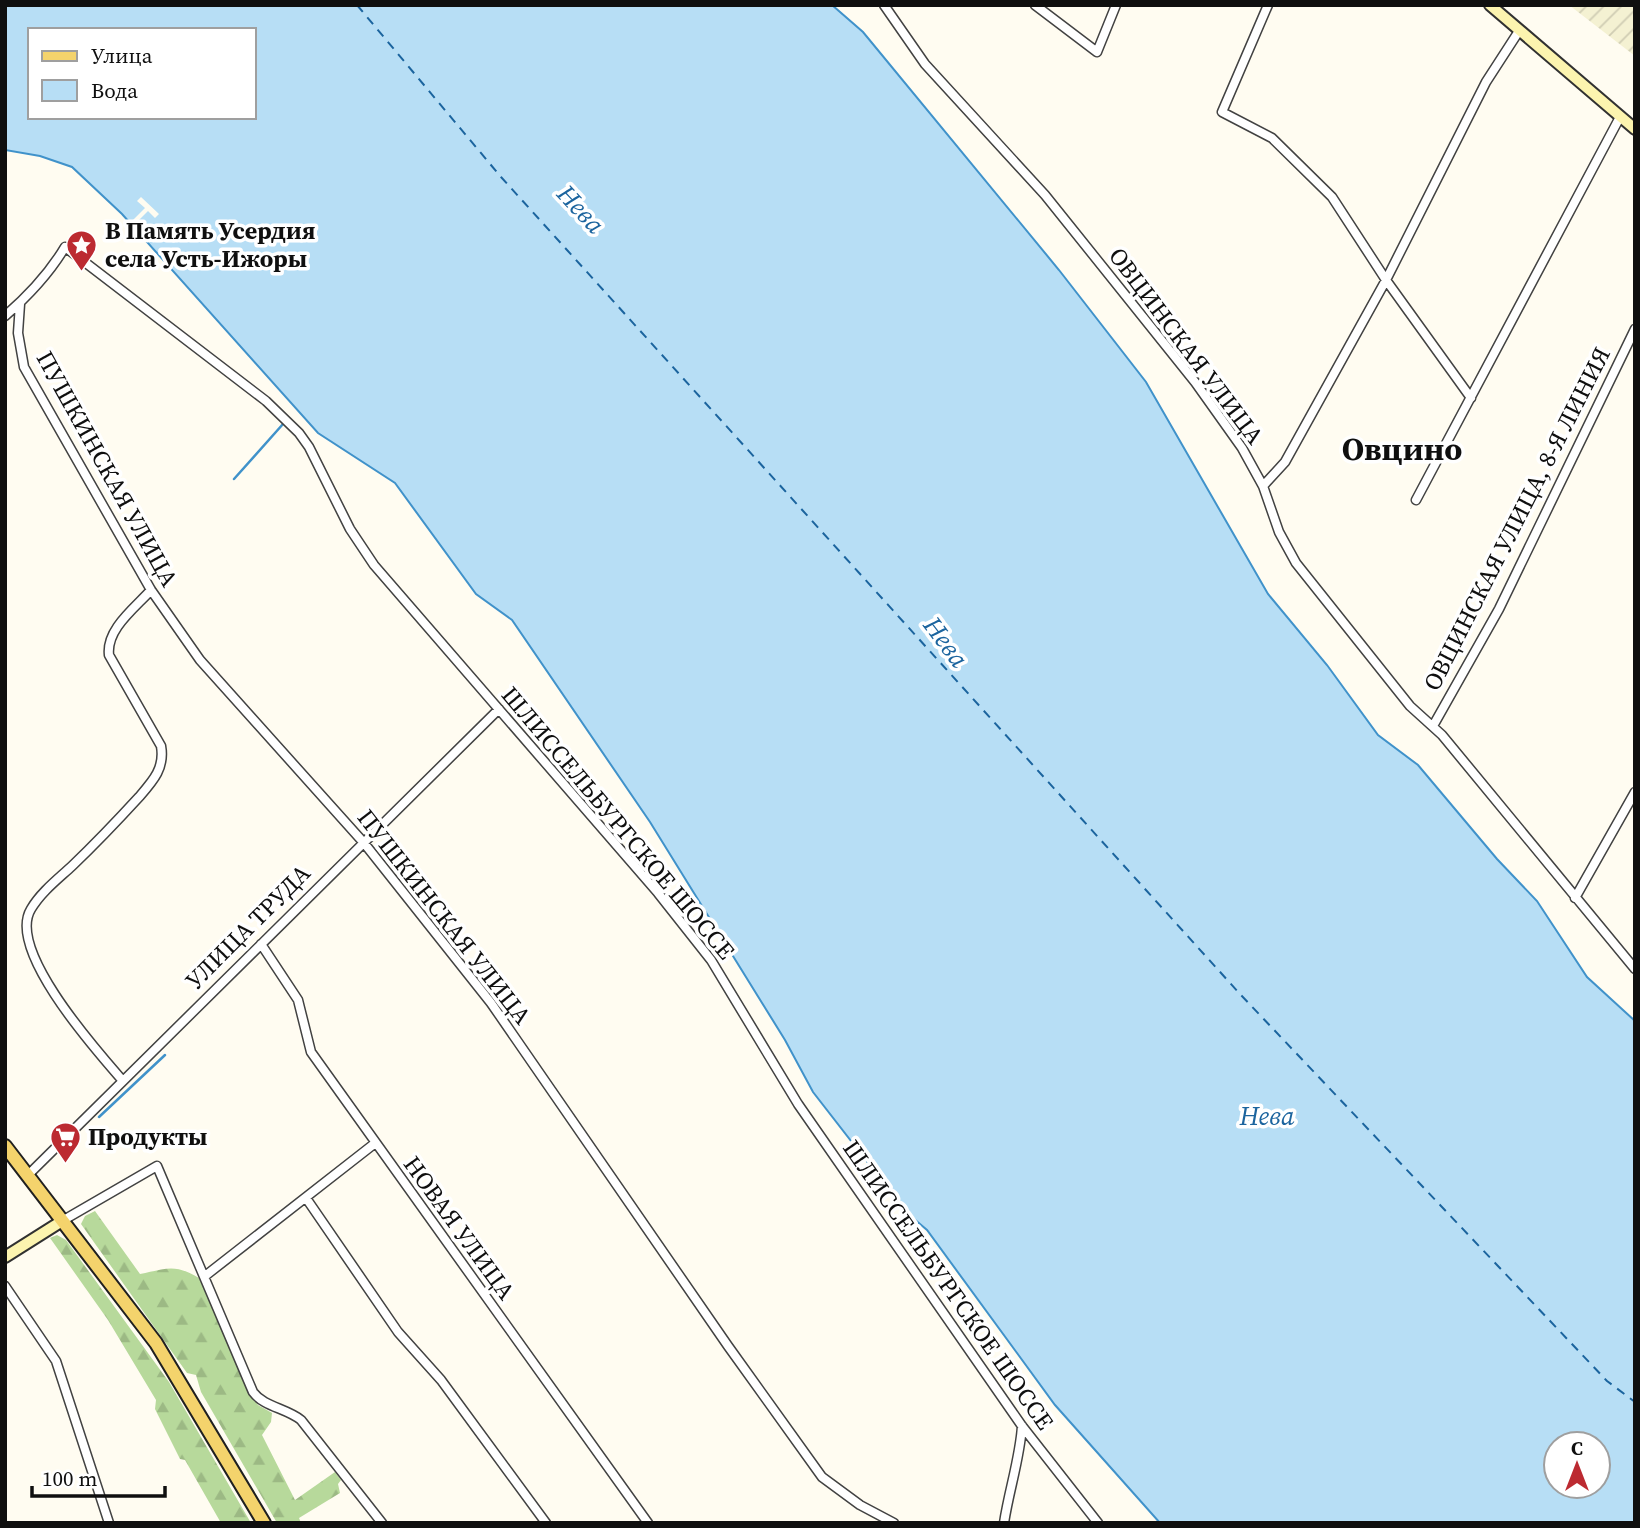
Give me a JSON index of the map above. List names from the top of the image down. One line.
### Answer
{"streets":{"street":["ОВЦИНСКАЯ УЛИЦА","ПУШКИНСКАЯ УЛИЦА","ОВЦИНСКАЯ УЛИЦА, 8-Я ЛИНИЯ","ШЛИССЕЛЬБУРГСКОЕ ШОССЕ","УЛИЦА ТРУДА","НОВАЯ УЛИЦА"]},"crossings":[["ОВЦИНСКАЯ УЛИЦА","ОВЦИНСКАЯ УЛИЦА, 8-Я ЛИНИЯ"],["ПУШКИНСКАЯ УЛИЦА","ШЛИССЕЛЬБУРГСКОЕ ШОССЕ"],["ПУШКИНСКАЯ УЛИЦА","УЛИЦА ТРУДА"],["ШЛИССЕЛЬБУРГСКОЕ ШОССЕ","УЛИЦА ТРУДА"],["УЛИЦА ТРУДА","НОВАЯ УЛИЦА"]],"districts":["Овцино"],"water":["Нева"],"places":{"place":["В Память Усердия села Усть-Ижоры"],"supermarket":["Продукты"]},"legend":["Улица","Вода"],"scale_bar":"100 m","north":"top"}
